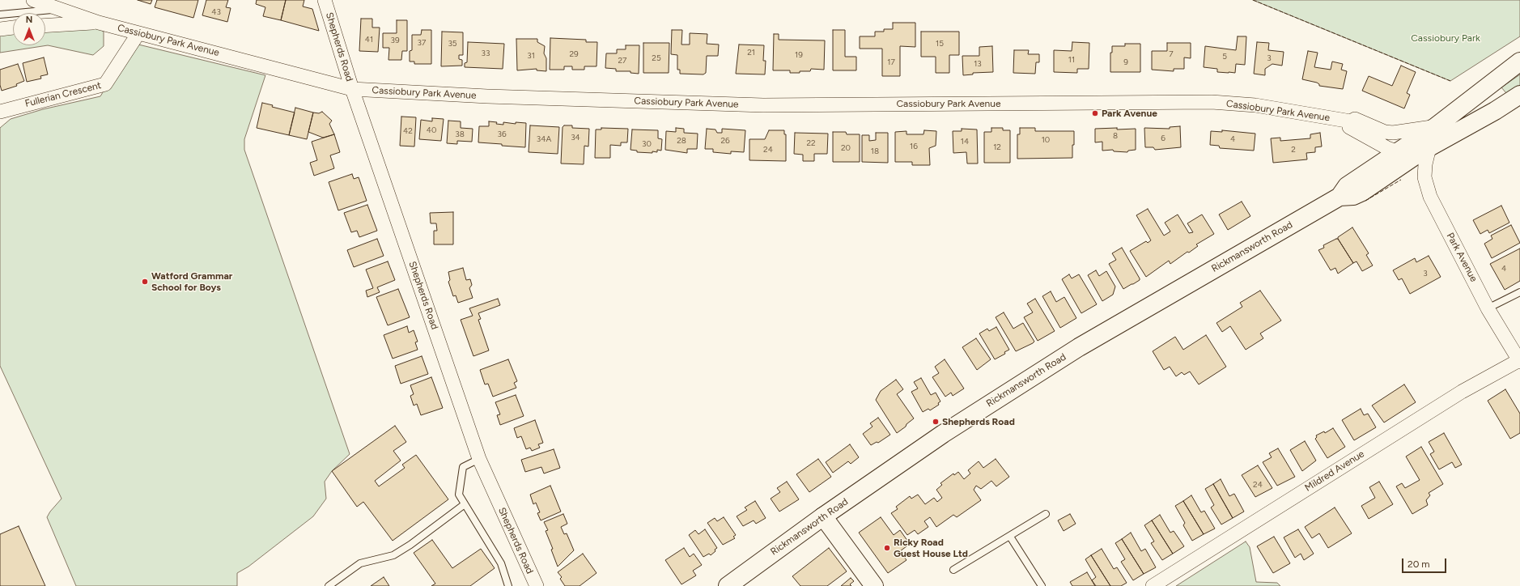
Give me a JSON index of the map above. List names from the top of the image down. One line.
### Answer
{"streets":{"main road":["Rickmansworth Road"],"street":["Cassiobury Park Avenue","Shepherds Road","Fullerian Crescent","Park Avenue","Mildred Avenue"]},"crossings":[["Cassiobury Park Avenue","Shepherds Road"],["Cassiobury Park Avenue","Fullerian Crescent"],["Cassiobury Park Avenue","Rickmansworth Road"],["Rickmansworth Road","Park Avenue"],["Park Avenue","Mildred Avenue"]],"parks":["Cassiobury Park"],"places":["Park Avenue","Watford Grammar School for Boys","Shepherds Road","Ricky Road Guest House Ltd"],"house_numbers":["43","41","39","37","35","15","21","33","29","7","19","31","5","25","3","11","27","17","9","13","40","42","38","36","8","34","6","34A","4","10","28","26","14","22","30","16","12","20","24","2","18","4","3","24"],"scale_bar":"20 m","north":"top"}
